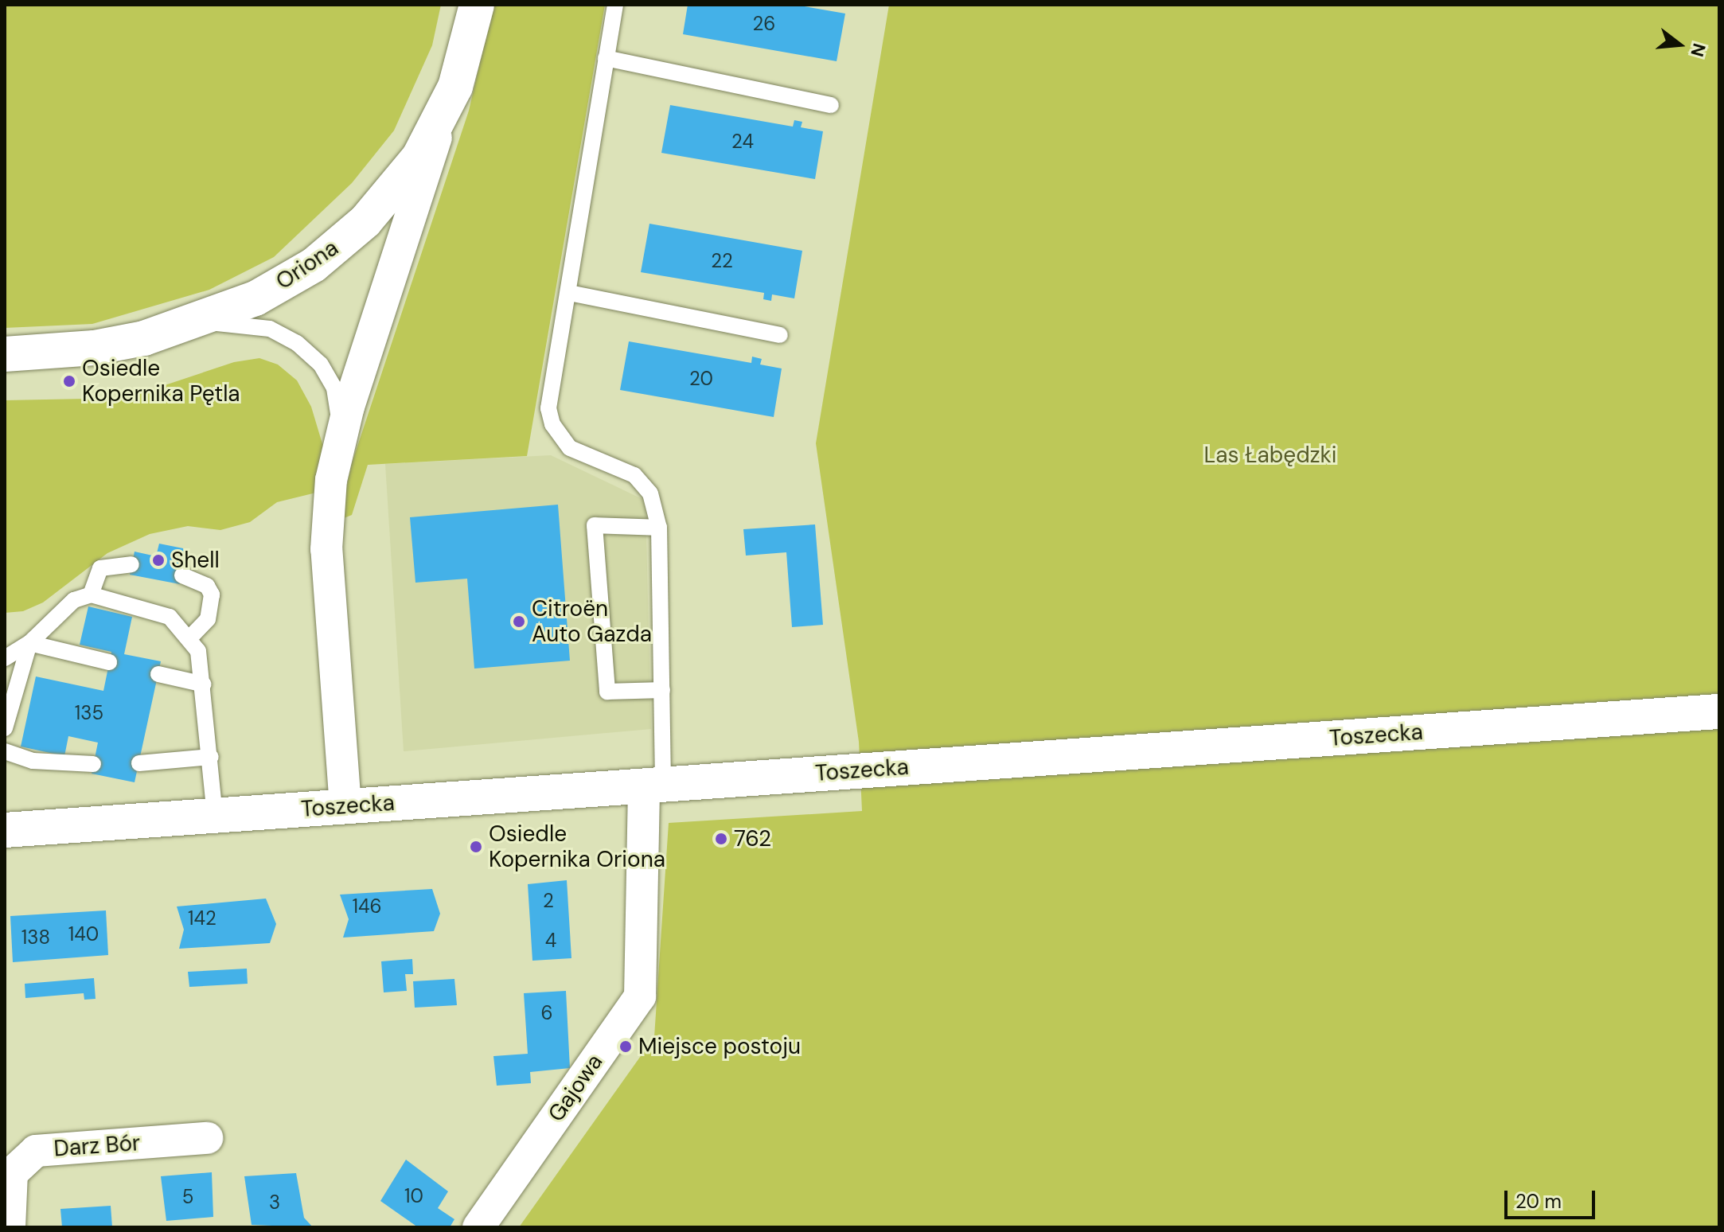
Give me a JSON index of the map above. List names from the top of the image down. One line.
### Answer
{"streets":{"main road":["Oriona","Toszecka"],"street":["Gajowa","Darz Bór"]},"crossings":[["Toszecka","Gajowa"]],"parks":["Las Łabędzki"],"places":["Osiedle Kopernika Pętla","Shell","Citroën Auto Gazda","762","Osiedle Kopernika Oriona","Miejsce postoju"],"house_numbers":["26","24","22","20","135","2","146","142","140","138","4","6","10","5","3"],"scale_bar":"20 m","north":"right"}
